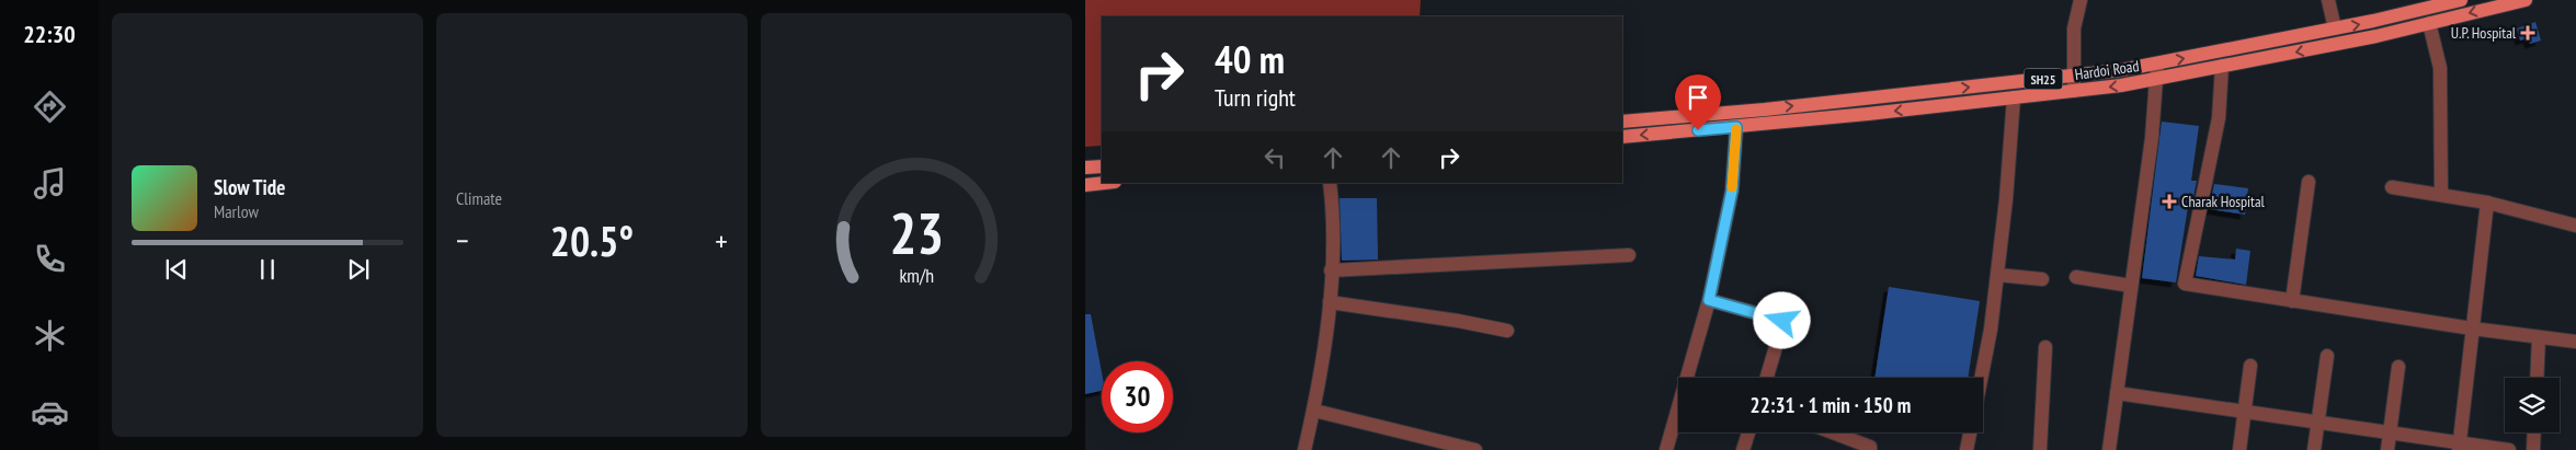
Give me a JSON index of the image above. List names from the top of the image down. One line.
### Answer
{"streets":{"main road":["Hardoi Road","SH25"]},"places":{"health":["U.P. Hospital","Charak Hospital"]},"page":{"tabs":"22:30","tile":"Climate","turn":["40 m","Turn right"],"song":["Slow Tide","Marlow"],"heat":["−","20.5°","+"],"limit":"30","trip":"22:31 · 1 min · 150 m","gauge":["23","km/h"]}}
